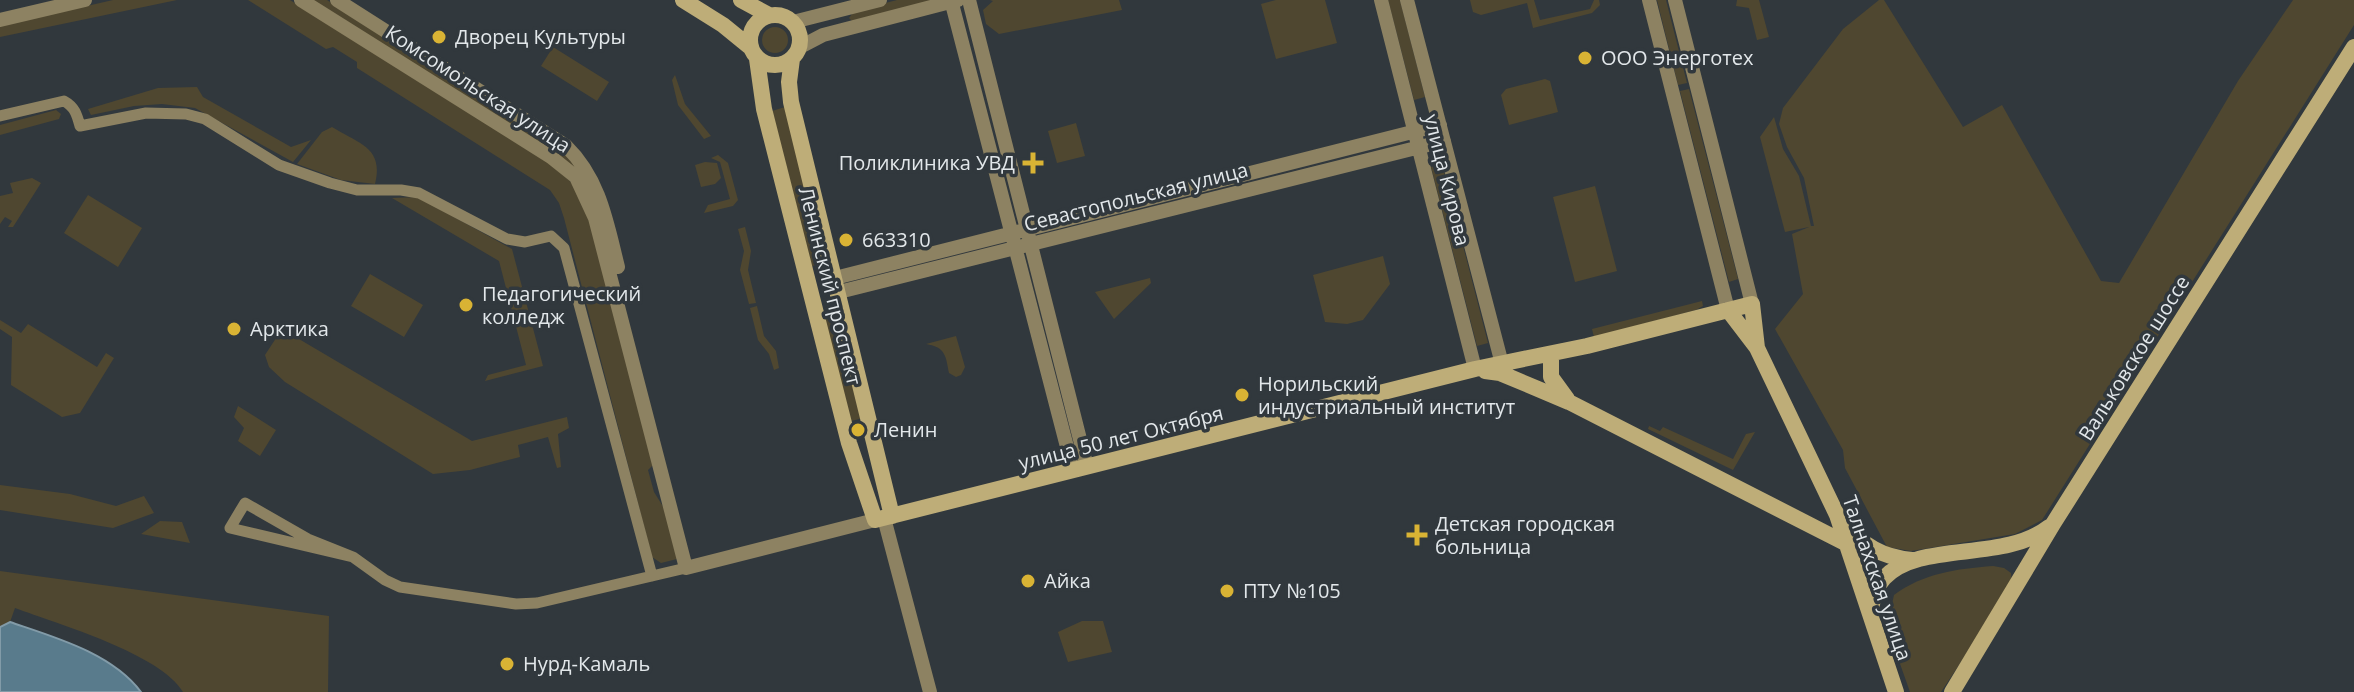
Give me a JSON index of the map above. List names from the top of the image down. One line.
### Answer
{"streets":{"main road":["Ленинский проспект","Вальковское шоссе","улица 50 лет Октября","Талнахская улица"],"street":["Комсомольская улица","улица Кирова","Севастопольская улица"]},"crossings":[["Комсомольская улица","улица 50 лет Октября"],["улица Кирова","Севастопольская улица"],["улица Кирова","улица 50 лет Октября"],["Севастопольская улица","Ленинский проспект"],["Ленинский проспект","улица 50 лет Октября"],["улица 50 лет Октября","Талнахская улица"]],"places":{"other":["Дворец Культуры","ООО Энерготех","663310","Педагогический колледж","Арктика","Норильский индустриальный институт","Ленин","Айка","ПТУ №105","Нурд-Камаль"],"health":["Поликлиника УВД","Детская городская больница"]}}
